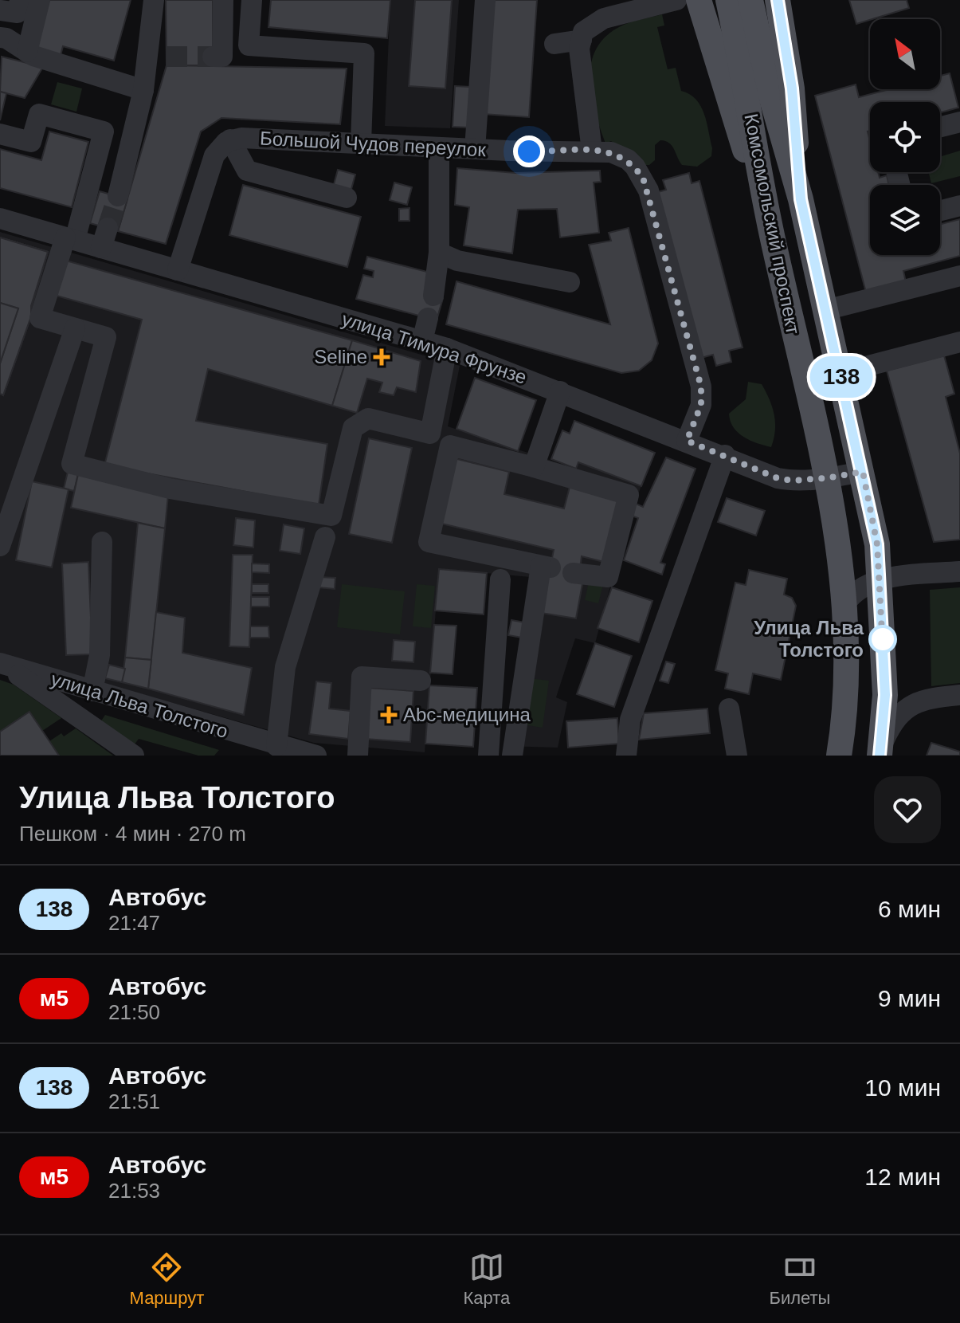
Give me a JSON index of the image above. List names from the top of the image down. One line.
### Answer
{"streets":{"main road":["Комсомольский проспект"],"street":["Большой Чудов переулок","улица Тимура Фрунзе","улица Льва Толстого"]},"crossings":[["Большой Чудов переулок","улица Тимура Фрунзе"],["Комсомольский проспект","улица Тимура Фрунзе"]],"places":{"health":["Seline","Abc-медицина"],"other":["Улица Льва Толстого"]},"lines":["bus line 138"],"north":"top left","page":{"on_map":"138","heading":["Улица Льва Толстого","Пешком · 4 мин · 270 m"],"list":[{"mark":"138","name":"Автобус","note":"21:47","value":"6 мин"},{"mark":"м5","name":"Автобус","note":"21:50","value":"9 мин"},{"mark":"138","name":"Автобус","note":"21:51","value":"10 мин"},{"mark":"м5","name":"Автобус","note":"21:53","value":"12 мин"}],"tabs":["Маршрут","Карта","Билеты"]}}
